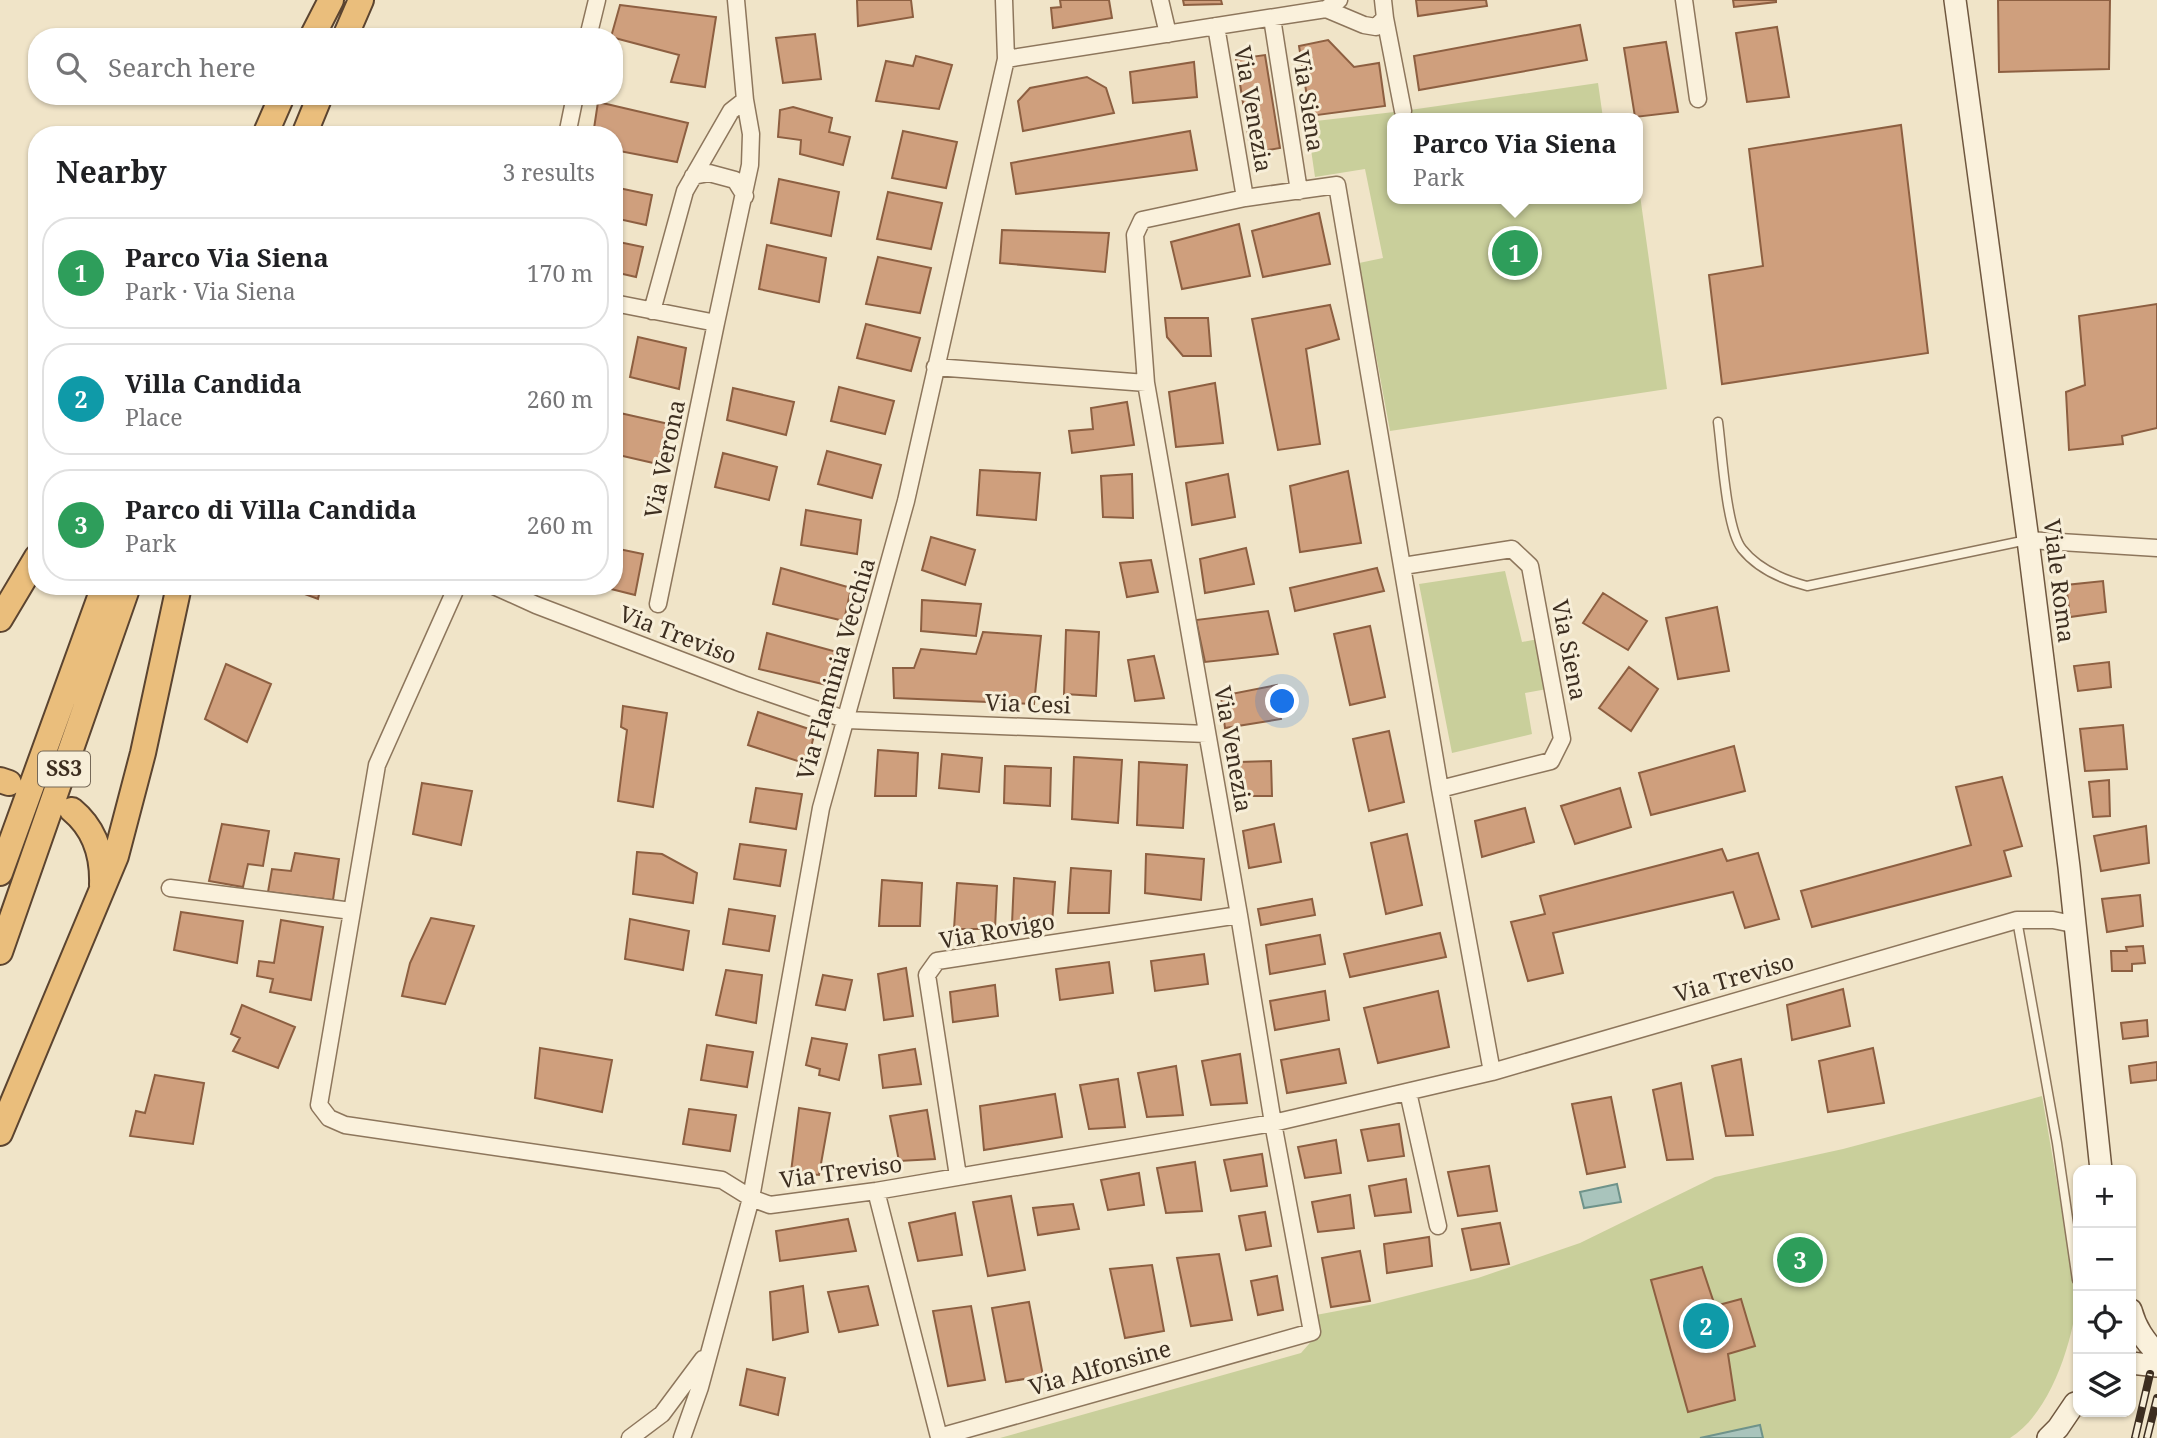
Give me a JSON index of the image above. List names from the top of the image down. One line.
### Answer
{"streets":{"highway":["SS3"],"main road":["Viale Roma"],"street":["Via Siena","Via Venezia","Via Verona","Via Treviso","Via Flaminia Vecchia","Via Cesi","Via Rovigo","Via Alfonsine"]},"crossings":[["Via Siena","Via Venezia"],["Via Venezia","Via Treviso"],["Via Venezia","Via Flaminia Vecchia"],["Via Venezia","Via Cesi"],["Via Venezia","Via Rovigo"],["Via Venezia","Via Alfonsine"],["Viale Roma","Via Treviso"],["Via Treviso","Via Flaminia Vecchia"],["Via Treviso","Via Cesi"],["Via Treviso","Via Rovigo"],["Via Treviso","Via Alfonsine"],["Via Flaminia Vecchia","Via Cesi"]],"page":{"search":"Search here","popup":["Parco Via Siena","Park"],"heading":["Nearby","3 results"],"list":[{"mark":"1","name":"Parco Via Siena","note":"Park · Via Siena","value":"170 m"},{"mark":"2","name":"Villa Candida","note":"Place","value":"260 m"},{"mark":"3","name":"Parco di Villa Candida","note":"Park","value":"260 m"}],"pins":["1","3","2"],"map_buttons":["+","−"]}}
